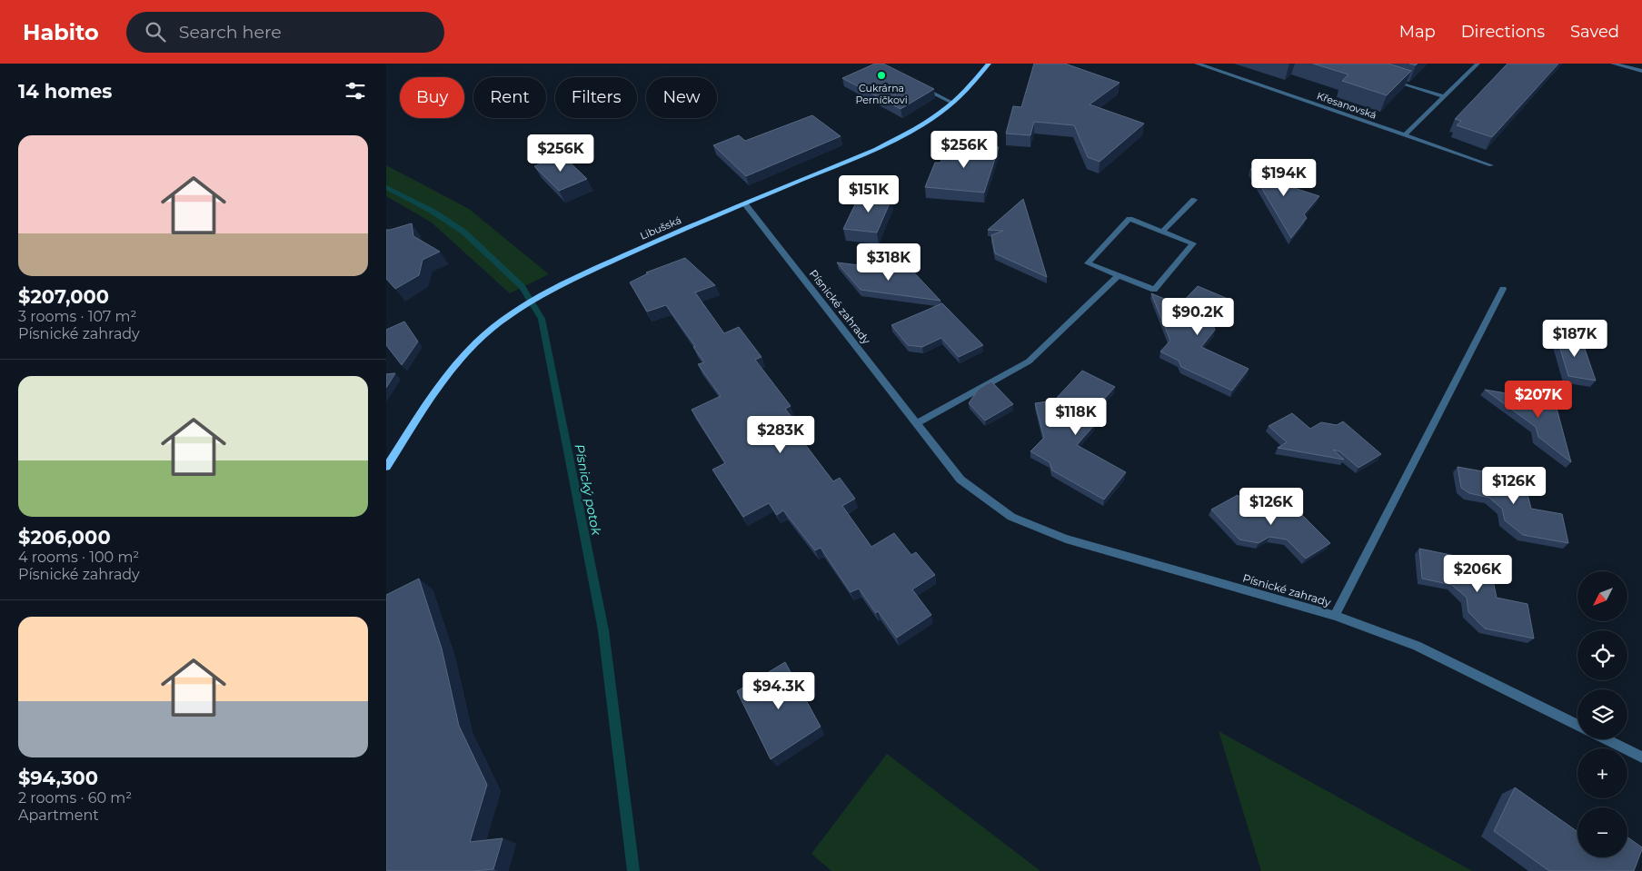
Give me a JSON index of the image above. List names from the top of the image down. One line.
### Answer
{"streets":{"street":["Křesanovská","Libušská","Písnické zahrady"]},"crossings":[["Libušská","Písnické zahrady"]],"water":["Písnický potok"],"places":["Cukrárna Perníčkovi"],"north":"bottom left","page":{"header":"Habito","search":"Search here","nav":["Map","Directions","Saved"],"heading":"14 homes","chip":["Buy","Rent","Filters","New"],"list":[{"name":"$207,000","note":"3 rooms · 107 m² · Písnické zahrady"},{"name":"$206,000","note":"4 rooms · 100 m² · Písnické zahrady"},{"name":"$94,300","note":"2 rooms · 60 m² · Apartment"}],"price":["$256K","$256K","$194K","$151K","$318K","$90.2K","$187K","$207K","$118K","$283K","$126K","$126K","$206K","$94.3K"],"map_buttons":["+","−"]}}
